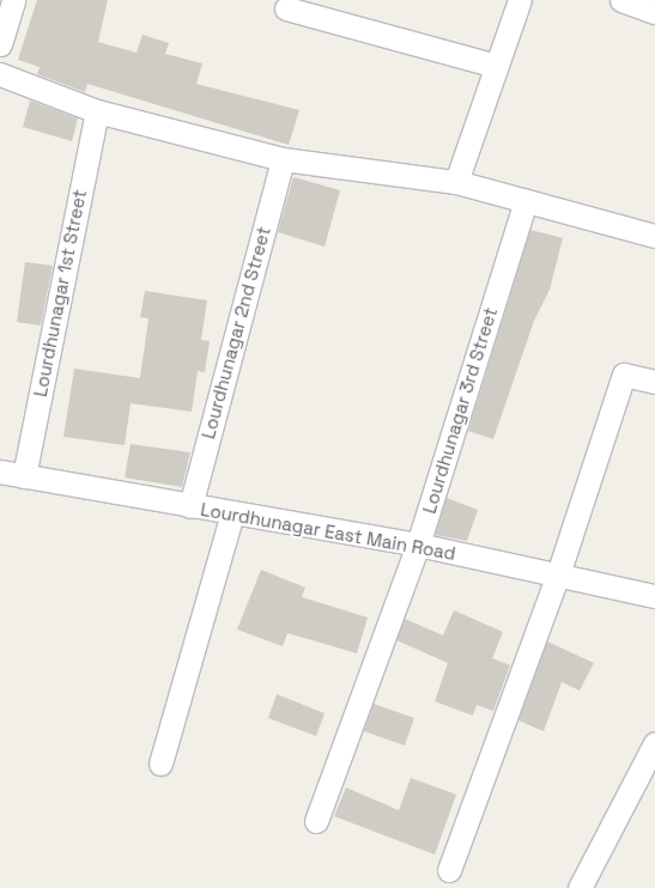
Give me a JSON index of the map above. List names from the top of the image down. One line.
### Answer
{"streets":{"street":["Lourdhunagar 1st Street","Lourdhunagar 2nd Street","Lourdhunagar 3rd Street","Lourdhunagar East Main Road"]},"crossings":[["Lourdhunagar 1st Street","Lourdhunagar East Main Road"],["Lourdhunagar 2nd Street","Lourdhunagar East Main Road"],["Lourdhunagar 3rd Street","Lourdhunagar East Main Road"]]}
